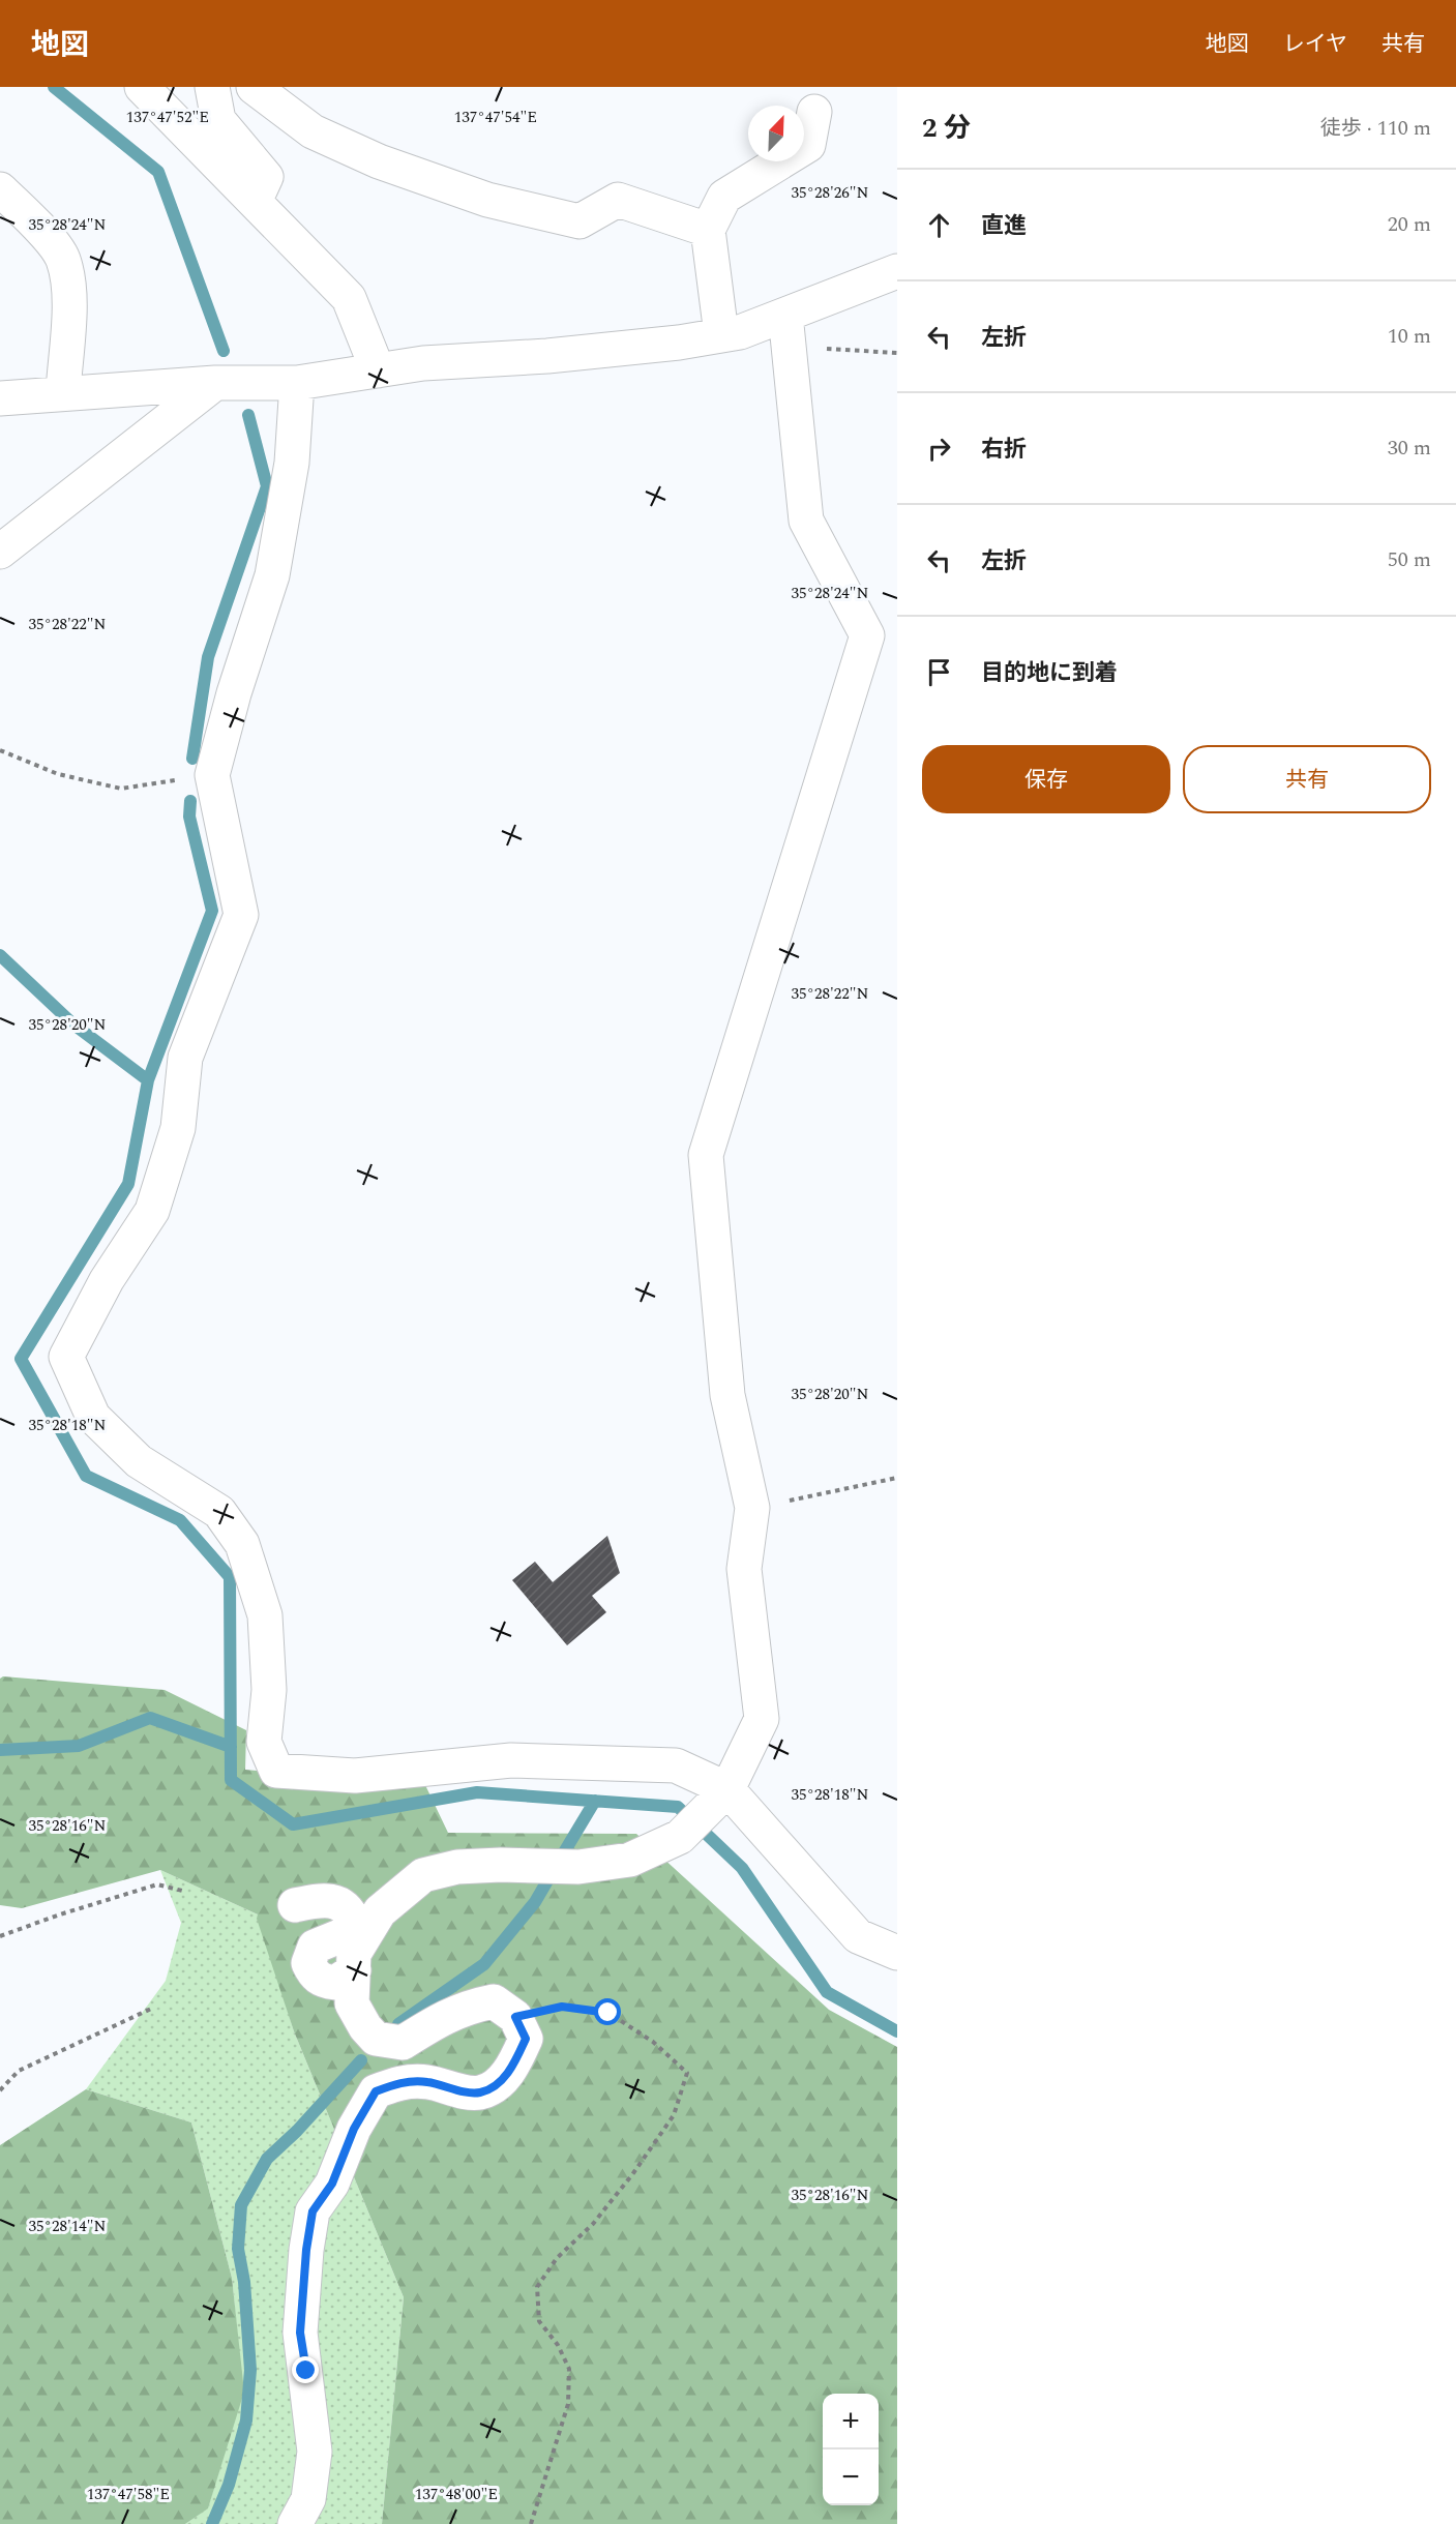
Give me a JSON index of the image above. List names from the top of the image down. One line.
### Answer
{"north":"top right","page":{"header":"地図","nav":["地図","レイヤ","共有"],"heading":["2 分","徒歩 · 110 m"],"list":[["直進","20 m"],["左折","10 m"],["右折","30 m"],["左折","50 m"],"目的地に到着"],"buttons":["保存","共有"],"map_buttons":["+","−"]},"coordinates":["137°47'52\"E","137°47'54\"E","35°28'26\"N","35°28'24\"N","35°28'22\"N","35°28'20\"N","35°28'18\"N","35°28'16\"N","35°28'14\"N","137°47'58\"E","137°48'00\"E"]}
